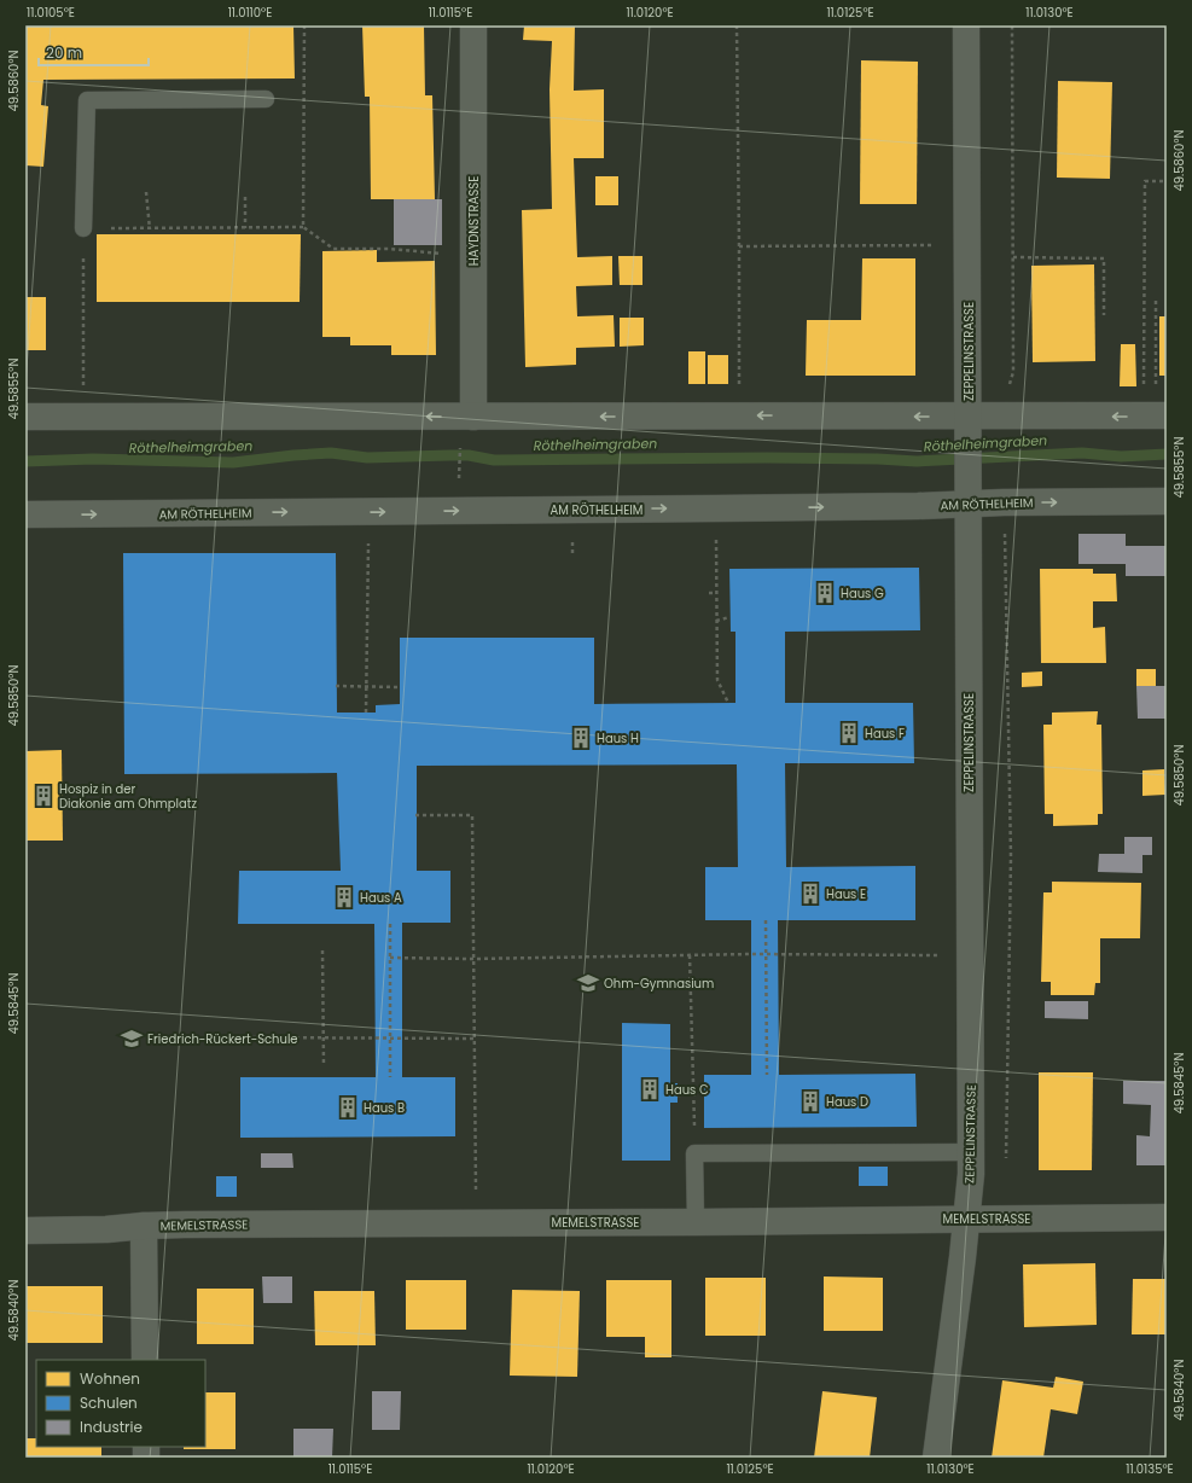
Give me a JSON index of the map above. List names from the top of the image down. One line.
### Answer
{"streets":{"street":["HAYDNSTRASSE","ZEPPELINSTRASSE","AM RÖTHELHEIM","MEMELSTRASSE"]},"crossings":[["ZEPPELINSTRASSE","AM RÖTHELHEIM"],["ZEPPELINSTRASSE","MEMELSTRASSE"]],"water":["Röthelheimgraben"],"places":{"building":["Haus G","Haus F","Haus H","Hospiz in der Diakonie am Ohmplatz","Haus E","Haus A","Haus C","Haus D","Haus B"],"school or university":["Ohm-Gymnasium","Friedrich-Rückert-Schule"]},"legend":["Wohnen","Schulen","Industrie"],"scale_bar":"20 m","coordinates":["11.0105°E","11.0110°E","11.0115°E","11.0120°E","11.0125°E","11.0130°E","49.5860°N","49.5855°N","49.5850°N","49.5845°N","49.5840°N","11.0135°E"]}
